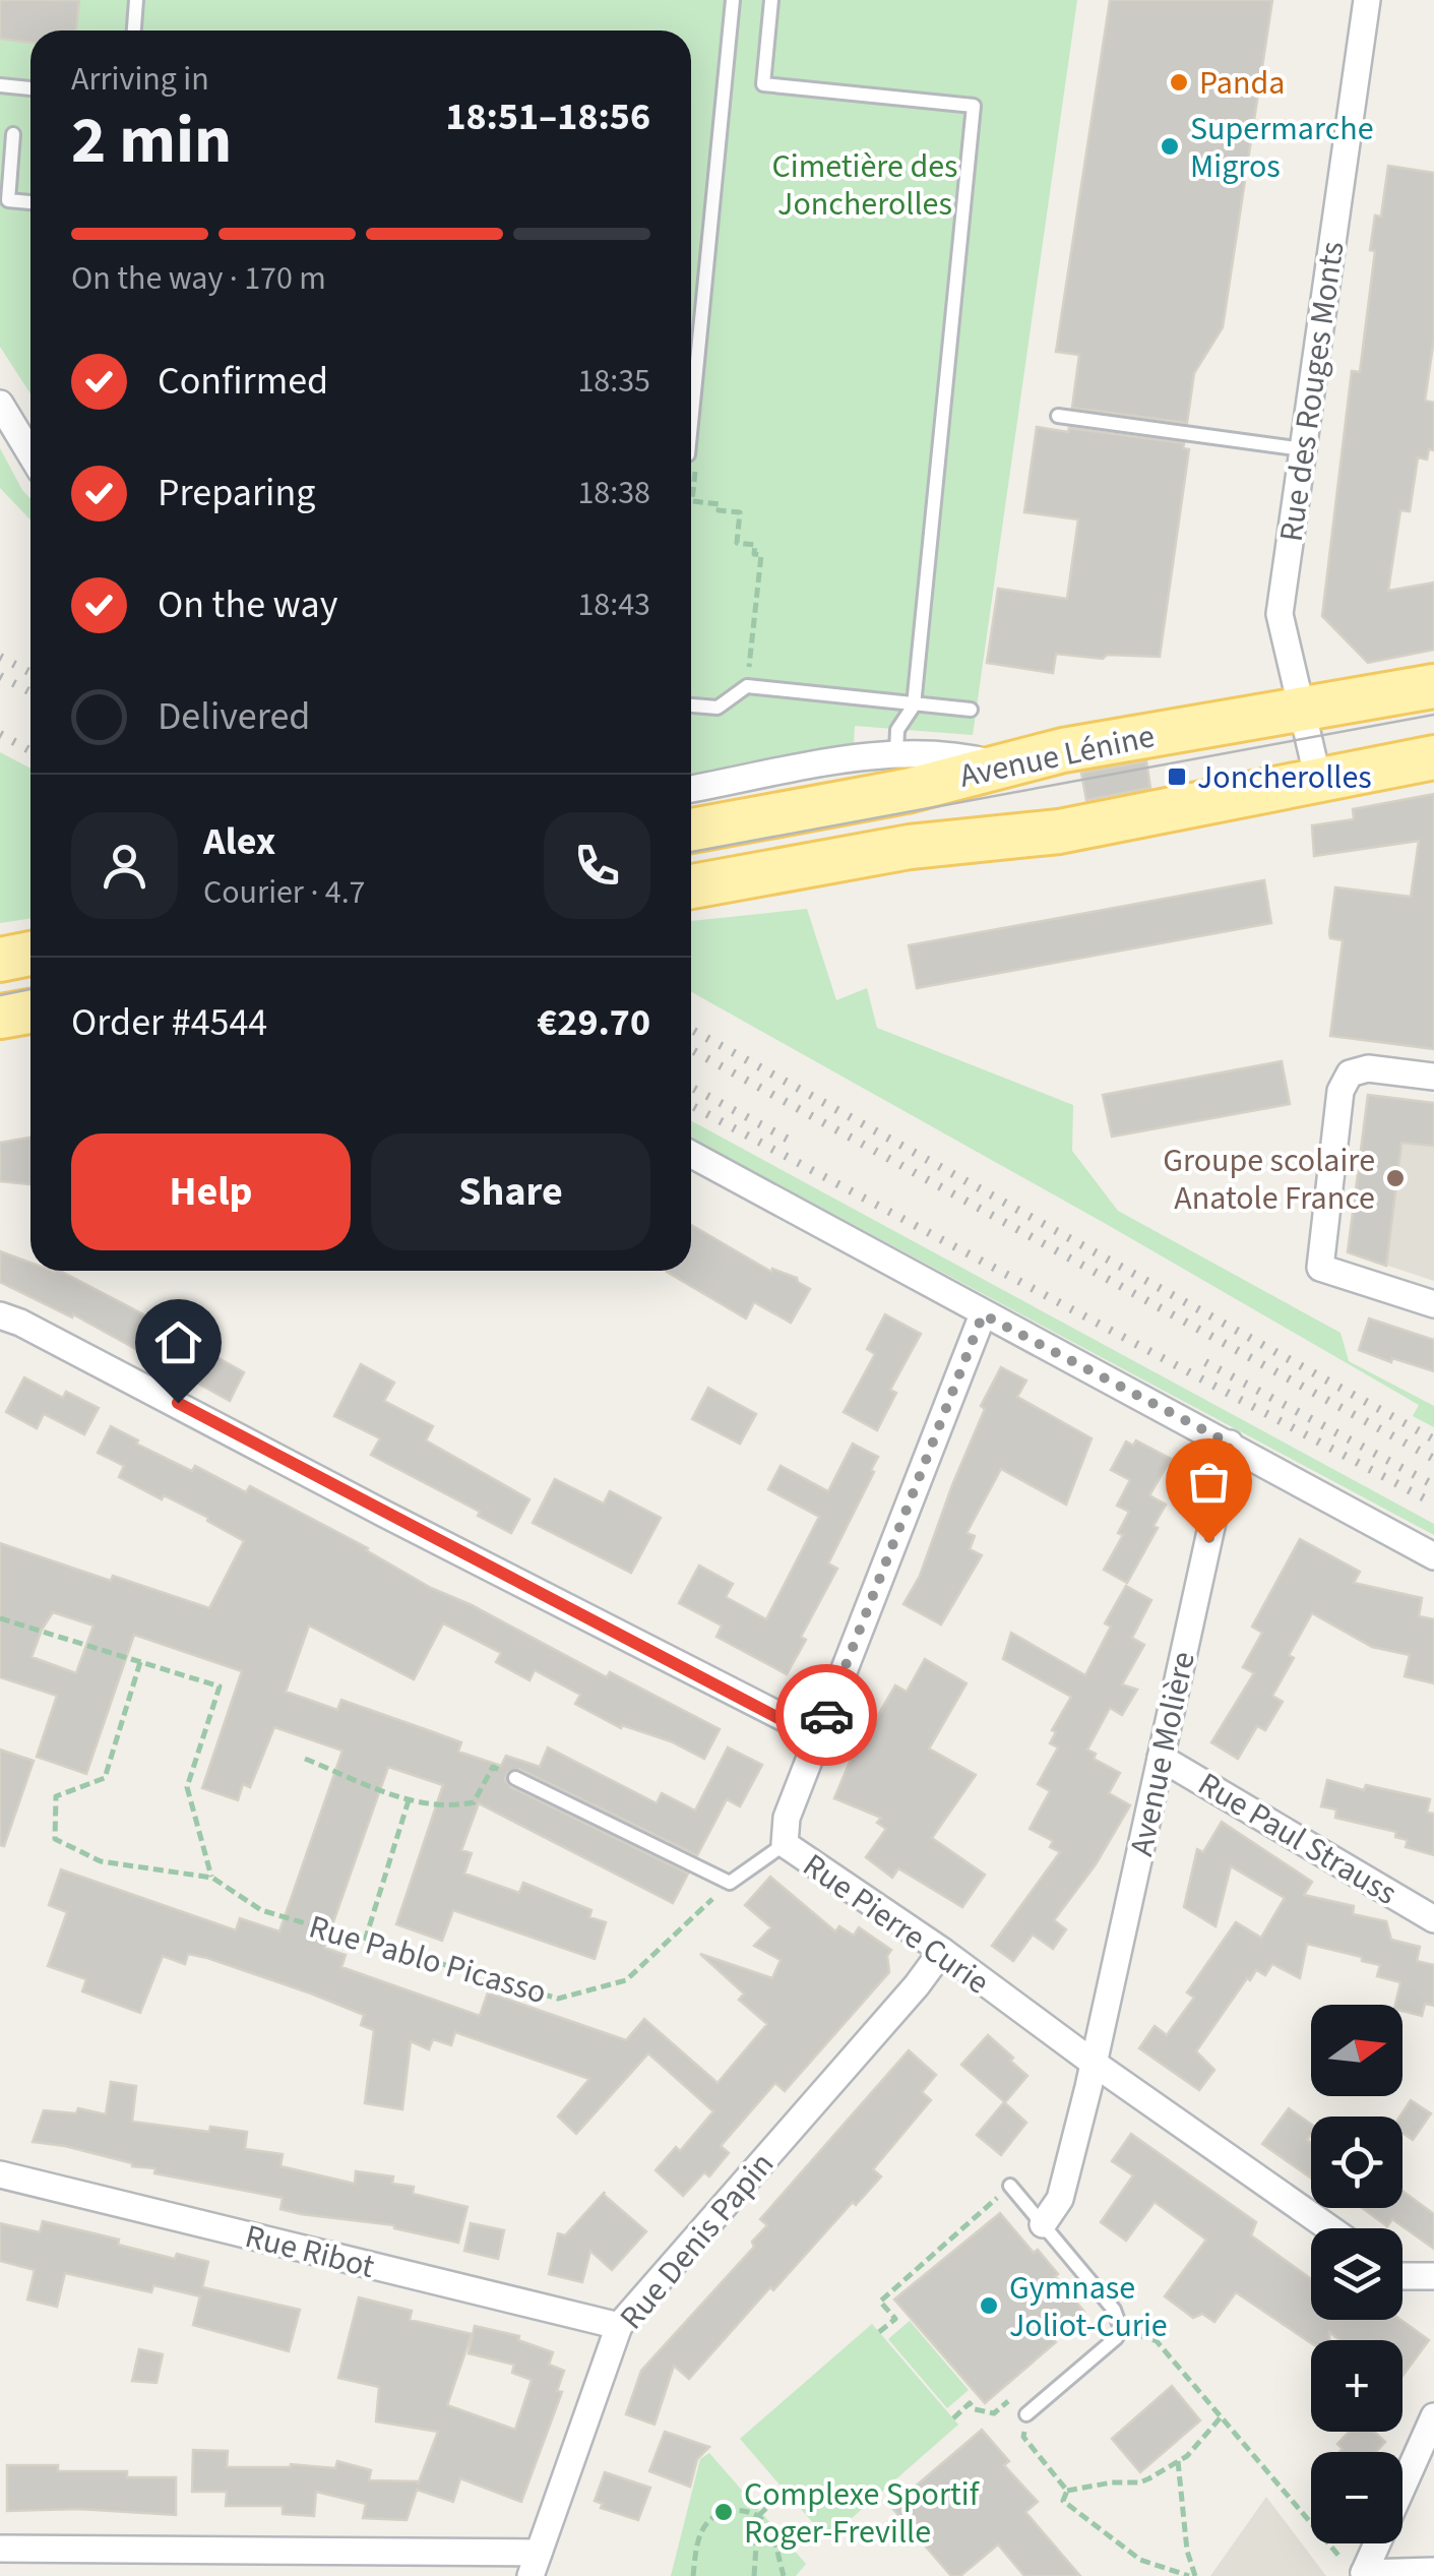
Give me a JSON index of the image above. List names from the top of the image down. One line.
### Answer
{"streets":{"main road":["Avenue Lénine"],"street":["Rue des Rouges Monts","Avenue Molière","Rue Paul Strauss","Rue Pierre Curie","Rue Denis Papin","Rue Ribot"],"path":["Rue Pablo Picasso"]},"crossings":[["Rue des Rouges Monts","Avenue Lénine"],["Avenue Molière","Rue Paul Strauss"],["Avenue Molière","Rue Pierre Curie"],["Rue Pierre Curie","Rue Denis Papin"],["Rue Denis Papin","Rue Ribot"]],"parks":["Cimetière des Joncherolles"],"places":{"other":["Panda","Supermarche Migros","Groupe scolaire Anatole France","Gymnase Joliot-Curie","Complexe Sportif Roger-Freville"],"transit":["Joncherolles"]},"north":"right","page":{"heading":["2 min","Arriving in","18:51–18:56"],"panel":["Alex","Courier · 4.7","Order #4544","€29.70"],"bar":"On the way · 170 m","list":[["Confirmed","18:35"],["Preparing","18:38"],["On the way","18:43"],"Delivered"],"buttons":["Help","Share"],"map_buttons":["+","−"]}}
